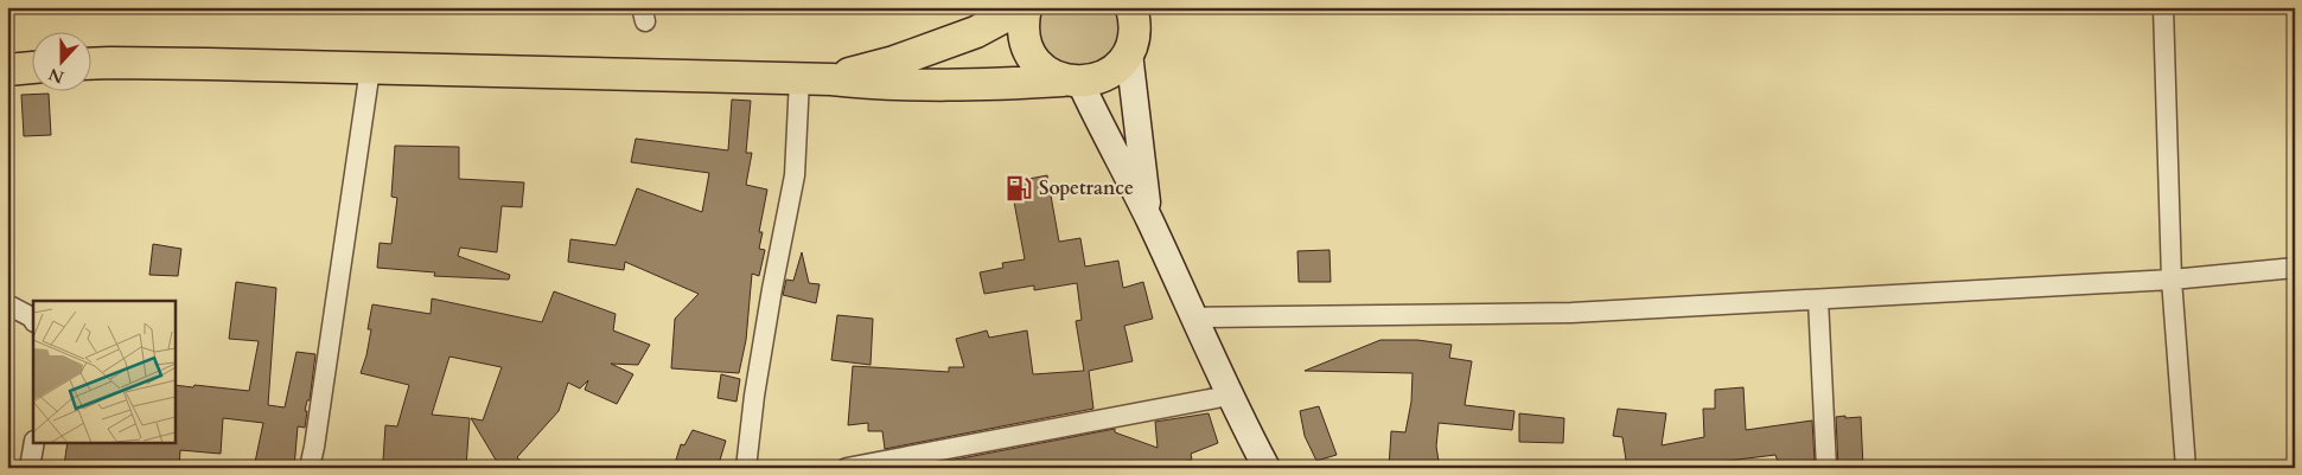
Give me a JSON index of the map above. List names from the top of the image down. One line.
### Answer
{"places":{"fuel station":["Sopetrance"]},"north":"bottom"}
